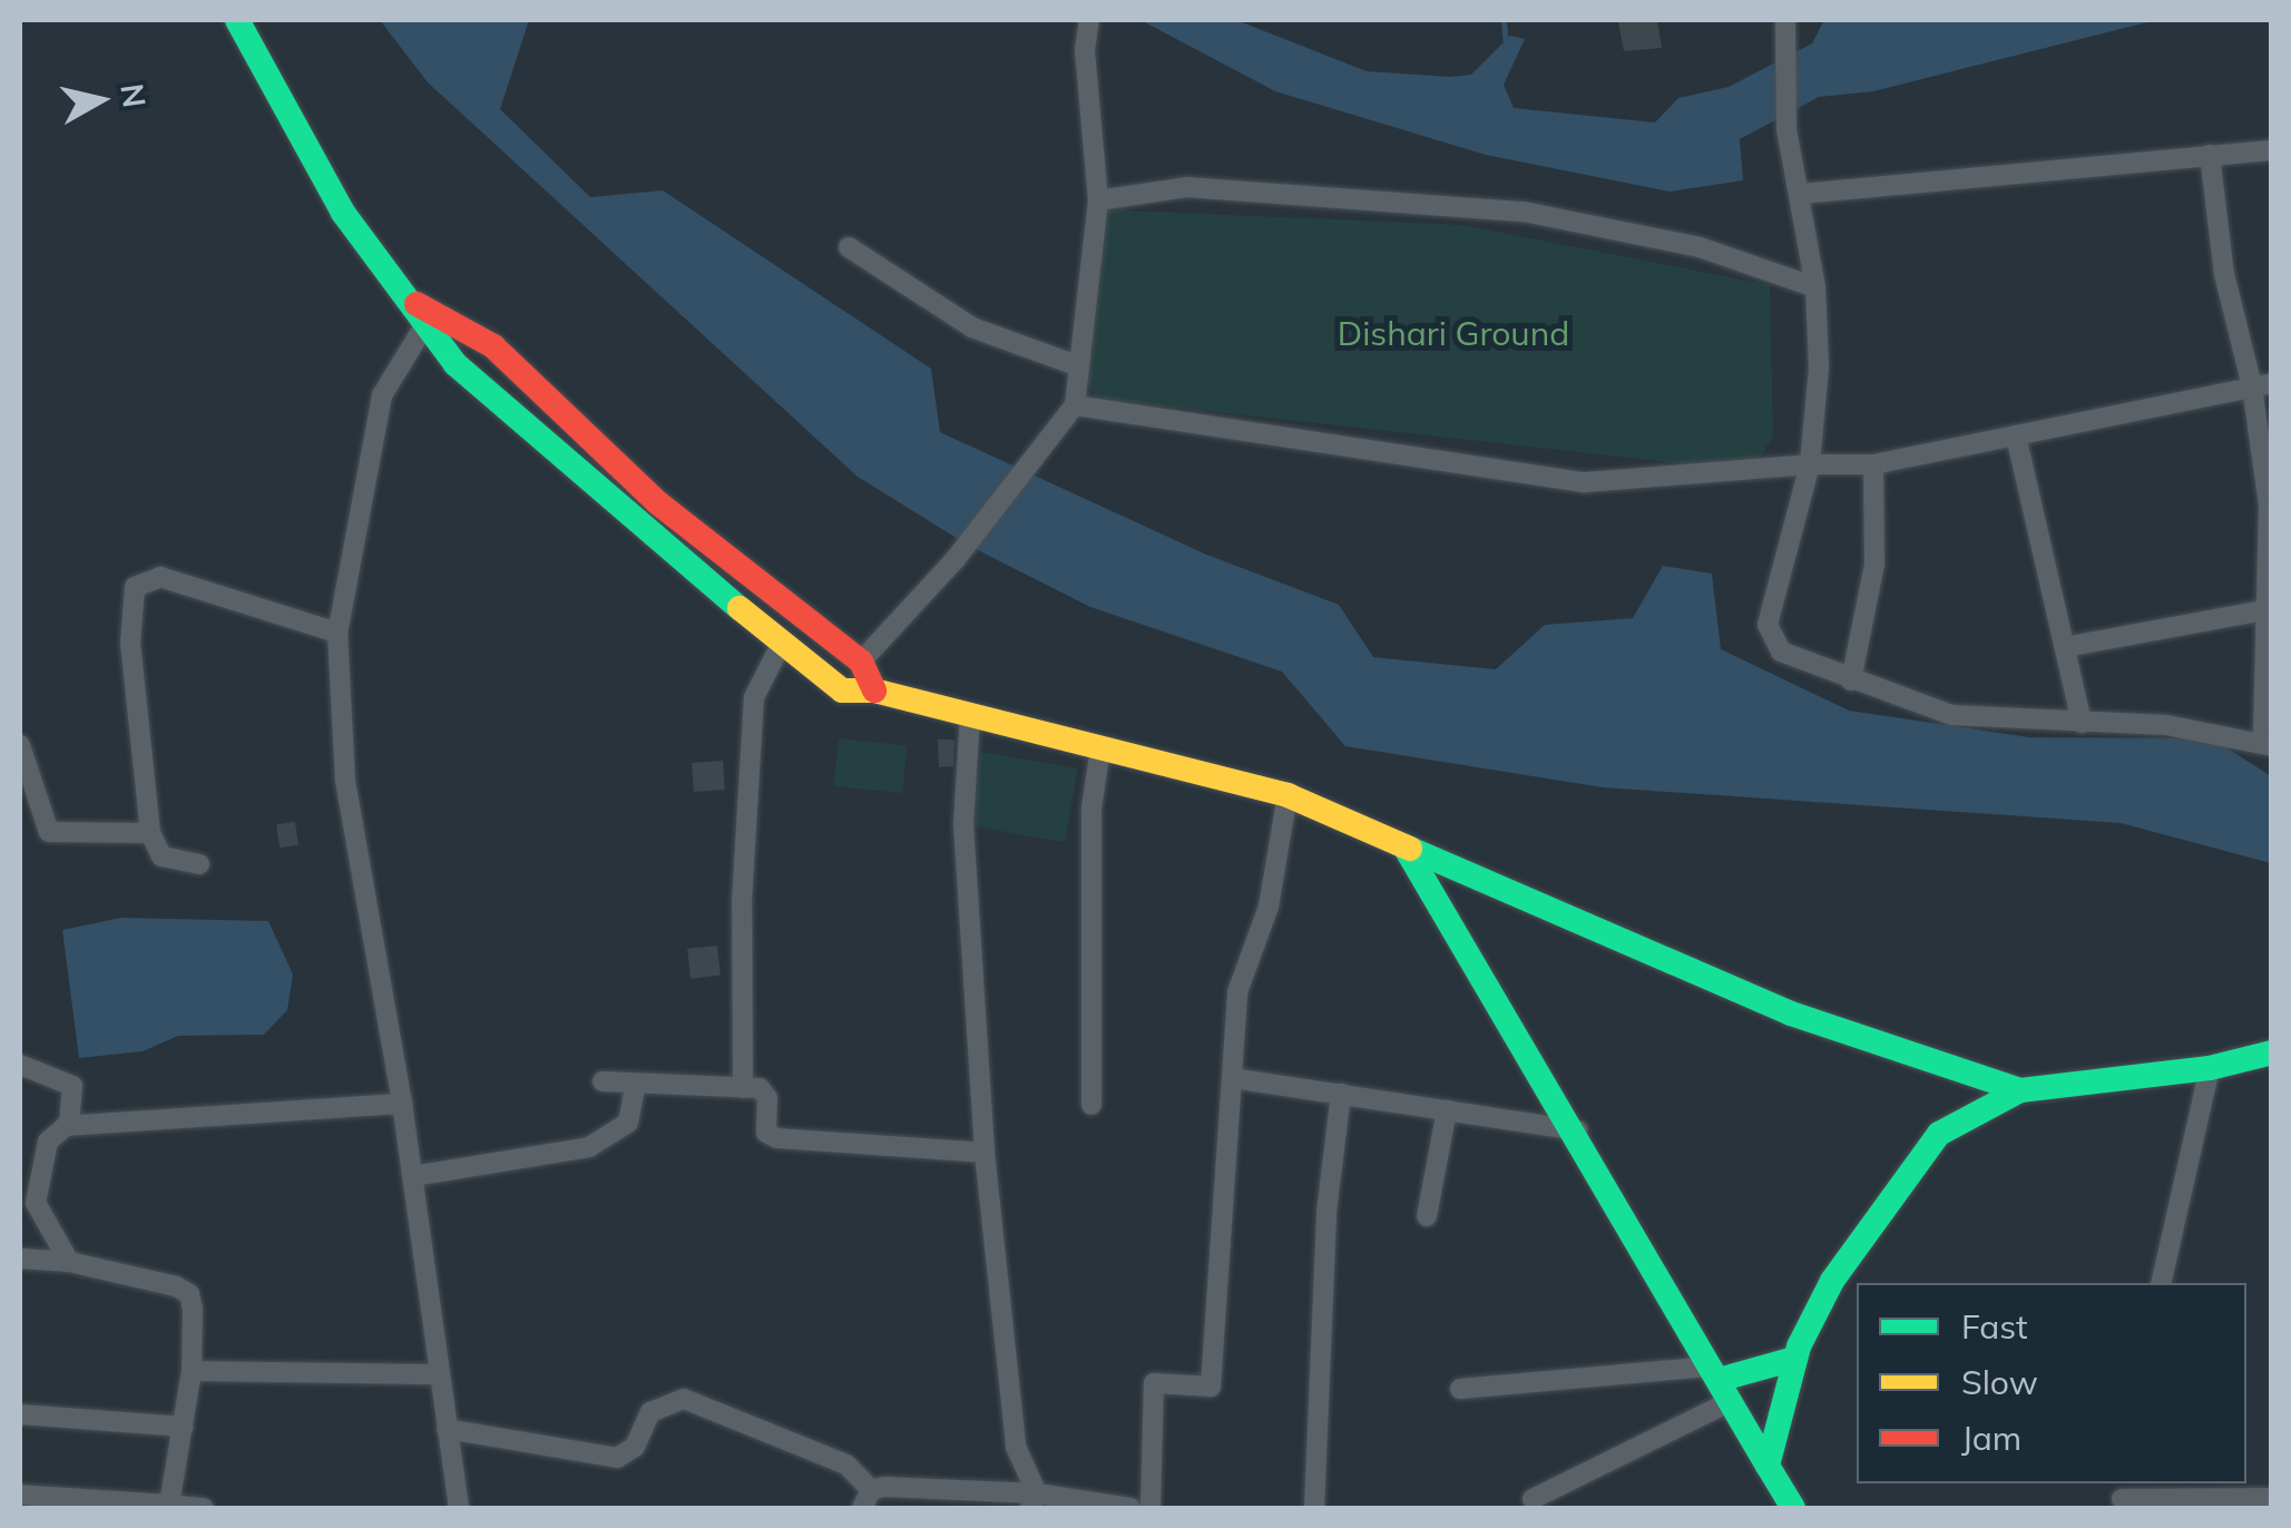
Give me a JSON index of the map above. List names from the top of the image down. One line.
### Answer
{"parks":["Dishari Ground"],"legend":["Fast","Slow","Jam"],"north":"right"}
